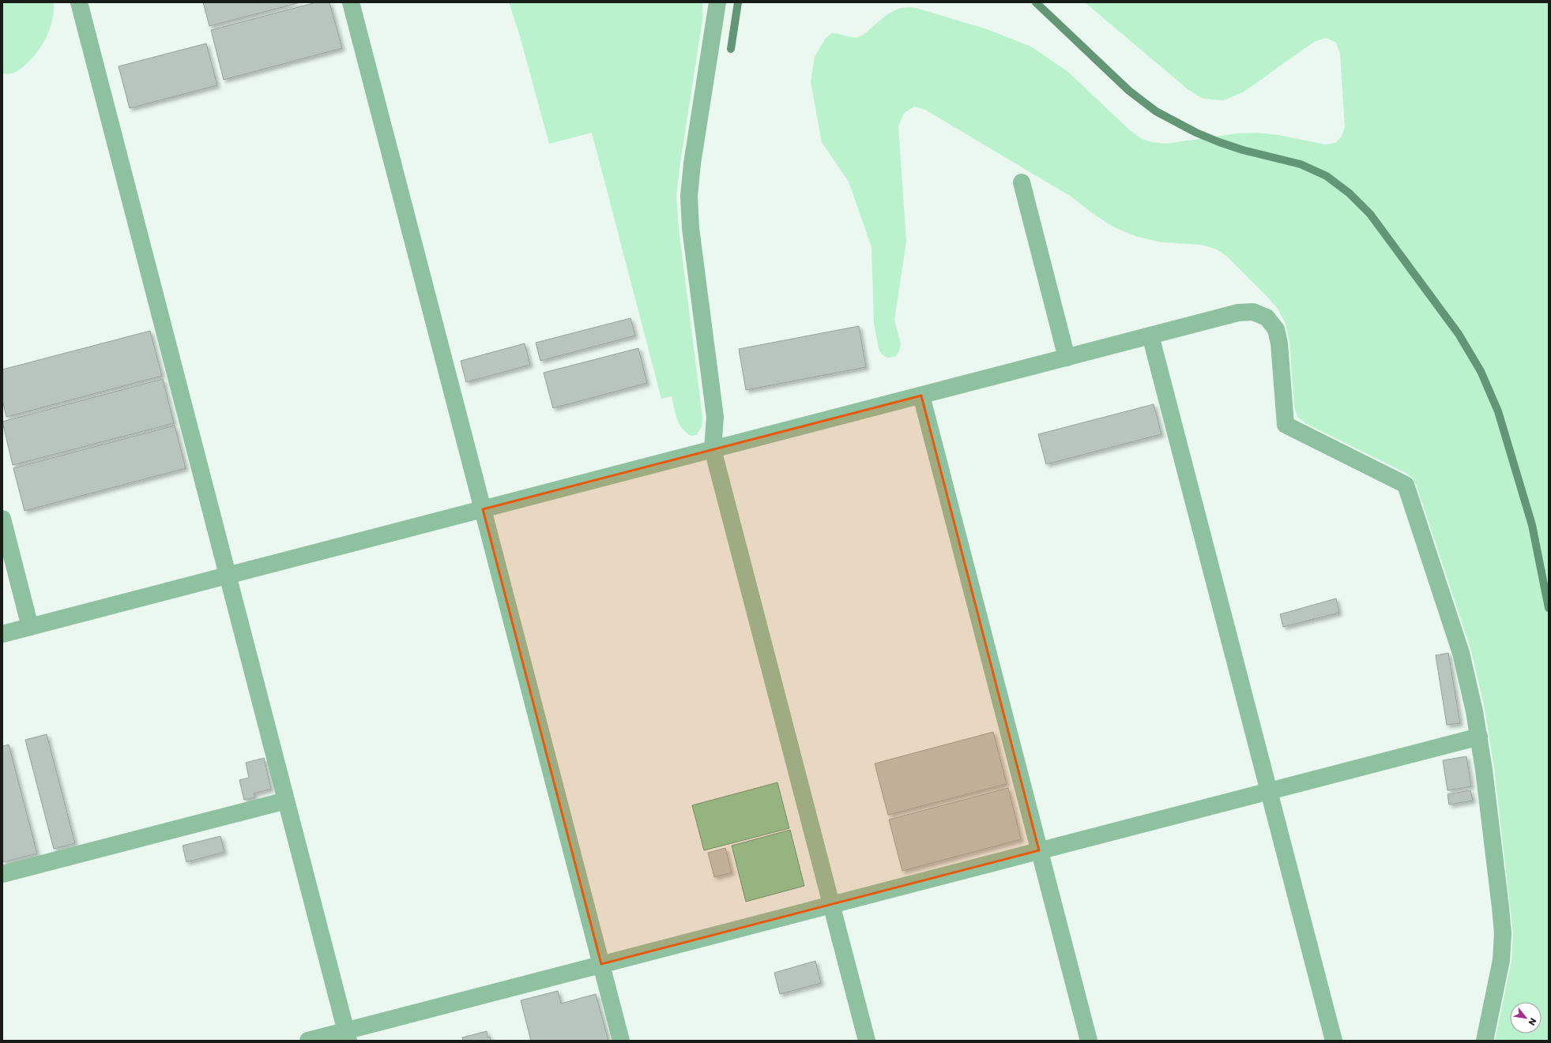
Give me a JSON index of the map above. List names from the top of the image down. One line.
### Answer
{"north":"bottom right"}
